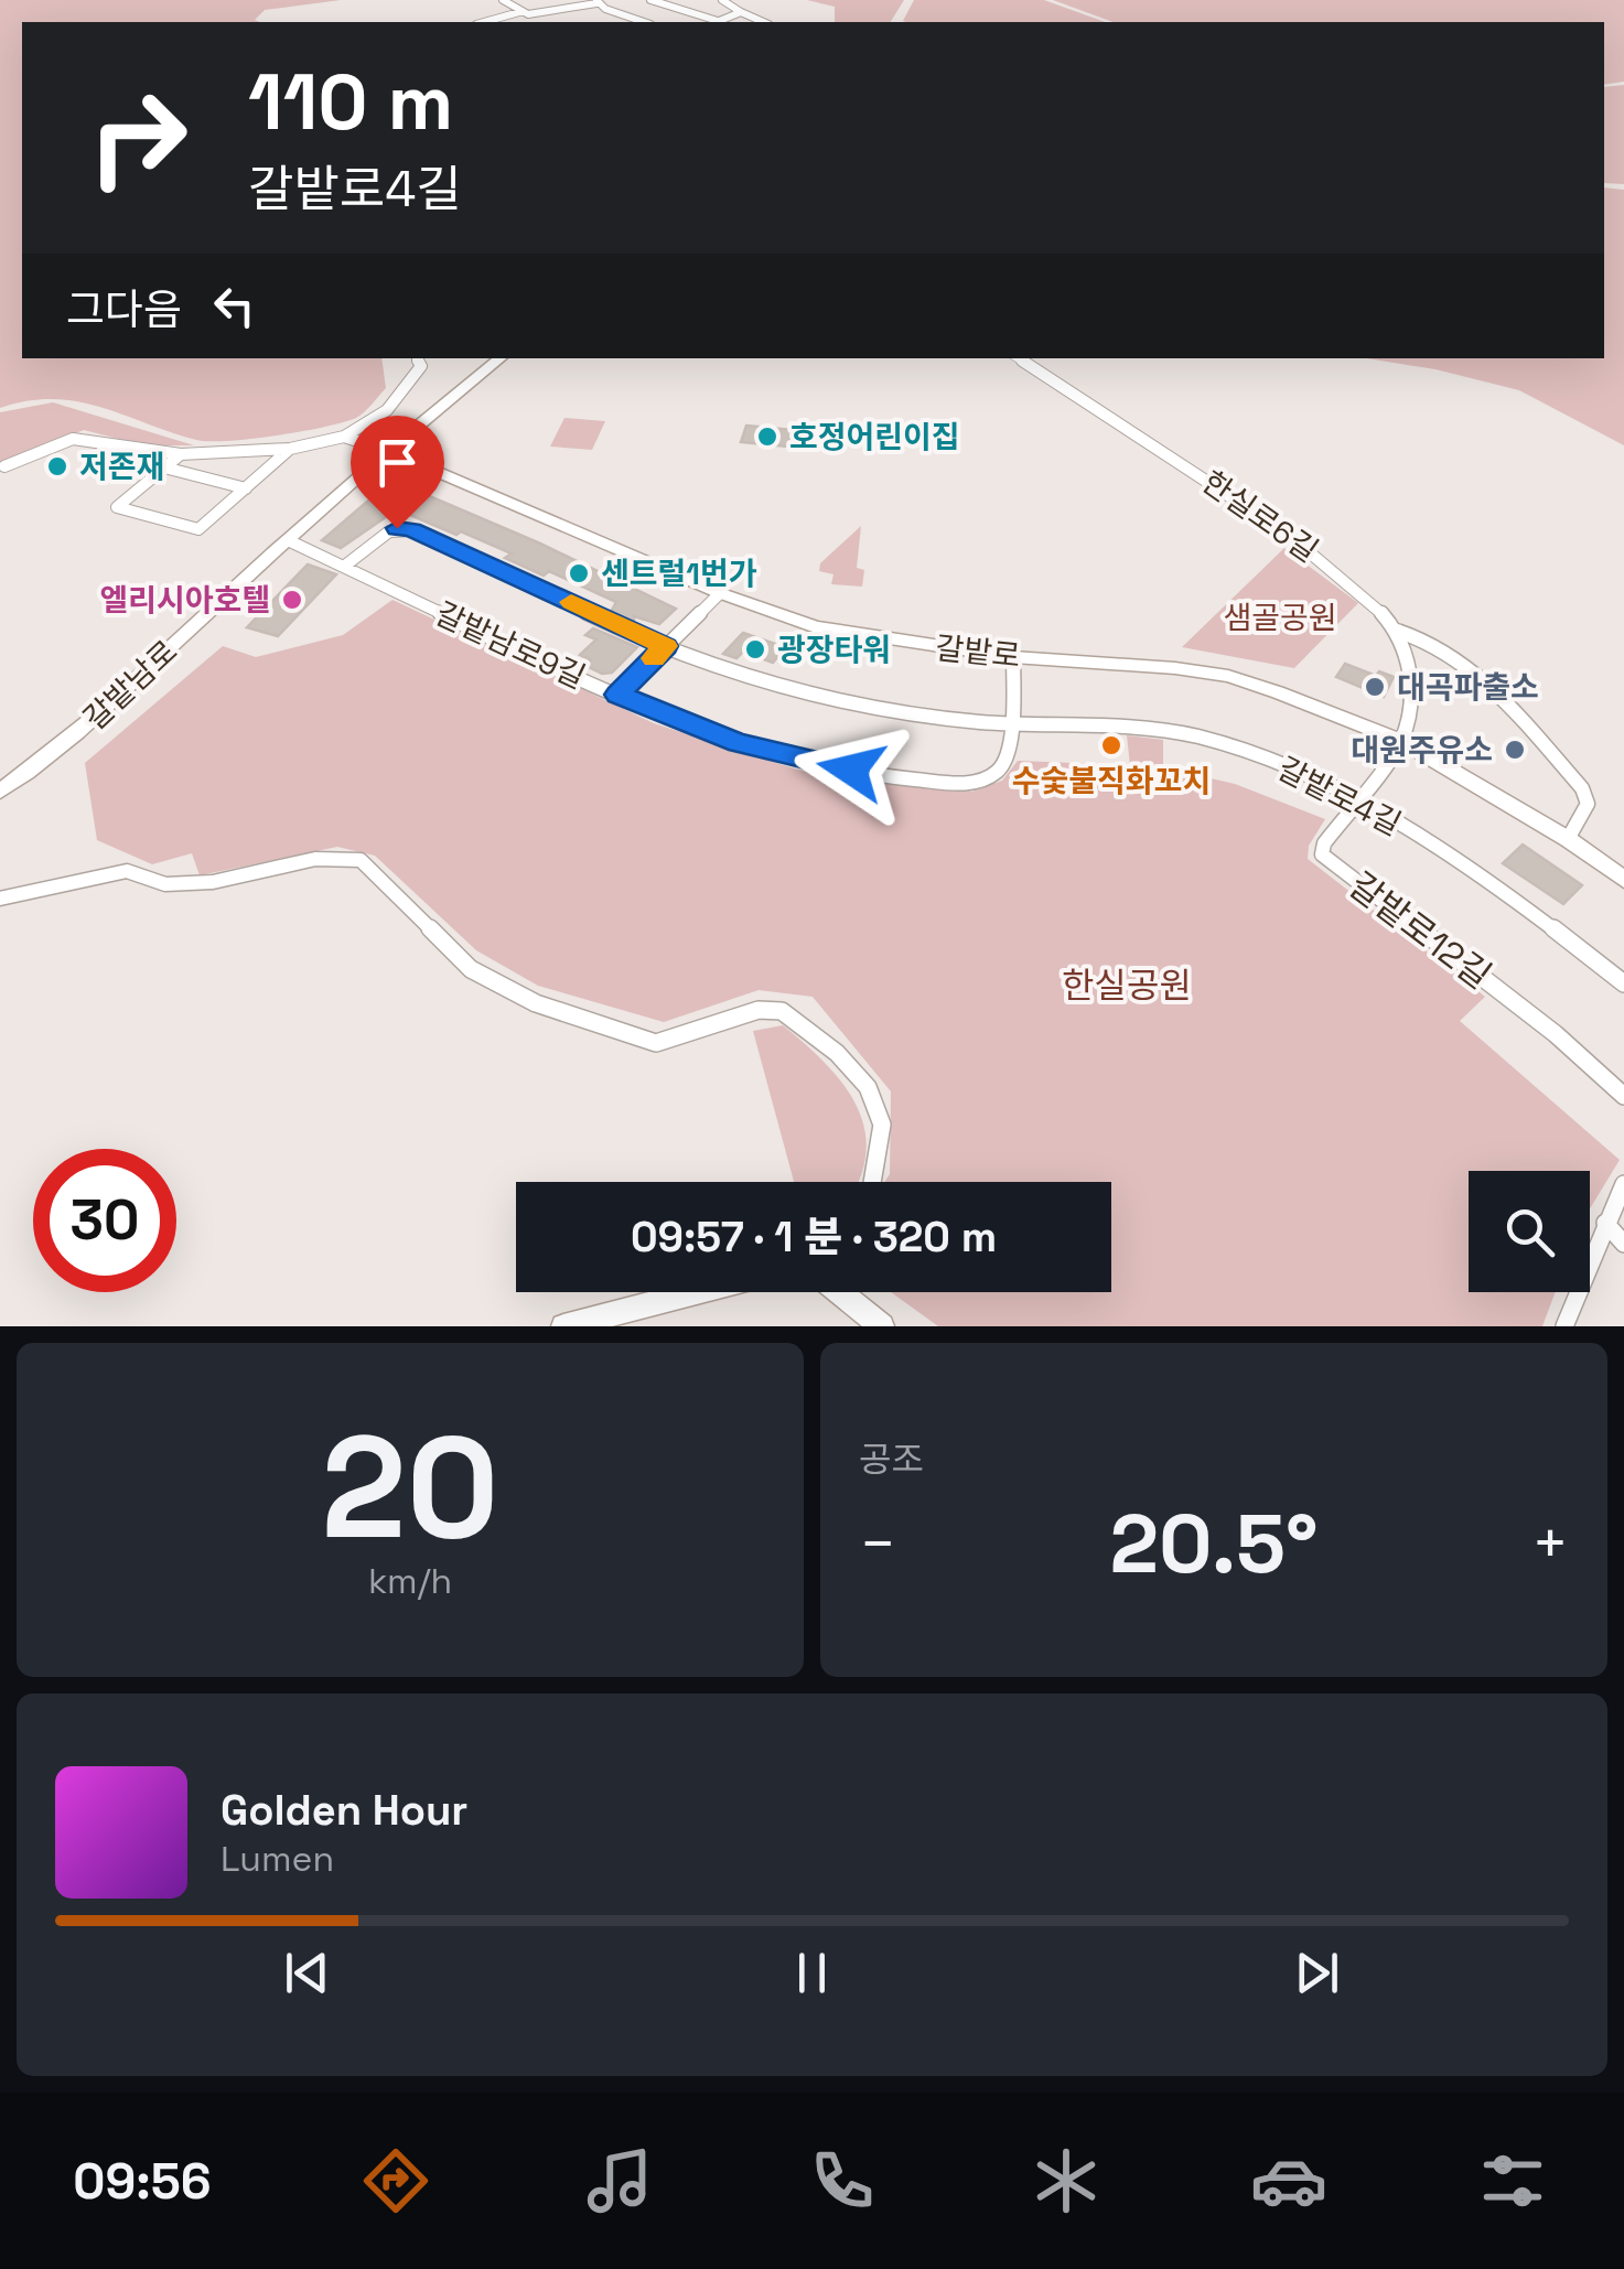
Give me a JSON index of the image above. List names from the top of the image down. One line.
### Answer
{"streets":{"main road":["갈밭로","갈밭남로"],"street":["한실로6길","갈밭남로9길","갈밭로4길","갈밭로12길"]},"crossings":[["한실로6길","갈밭로"],["한실로6길","갈밭로12길"],["갈밭남로9길","갈밭남로"],["갈밭남로9길","갈밭로4길"],["갈밭로","갈밭남로"],["갈밭로","갈밭로12길"],["갈밭로4길","갈밭로12길"]],"parks":["샘골공원","한실공원"],"places":["호정어린이집","저존재","센트럴1번가","엘리시아호텔","광장타워","대곡파출소","수숯불직화꼬치","대원주유소"],"page":{"turn":["110 m","갈밭로4길"],"then":"그다음","limit":"30","trip":"09:57 · 1 분 · 320 m","tile":[["20","km/h"],"공조"],"heat":["−","20.5°","+"],"song":["Golden Hour","Lumen"],"tabs":"09:56"}}
